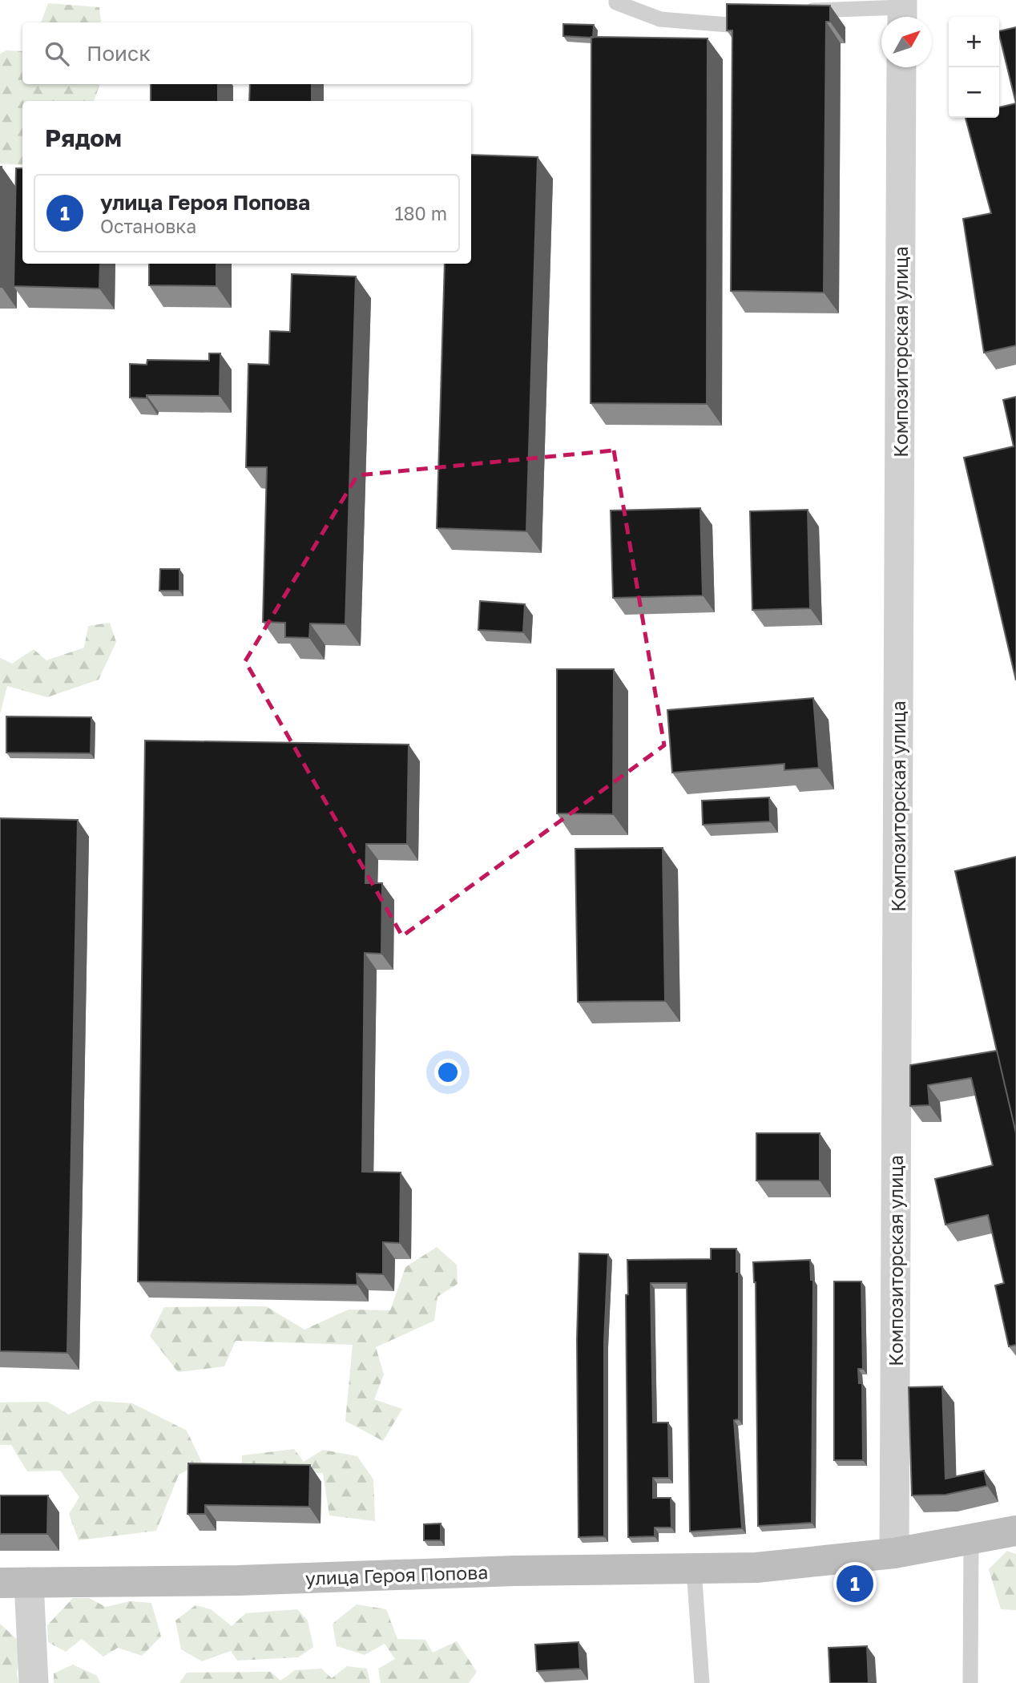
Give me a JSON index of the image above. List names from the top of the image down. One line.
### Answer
{"streets":{"street":["Композиторская улица","улица Героя Попова"]},"crossings":[["Композиторская улица","улица Героя Попова"]],"north":"top right","page":{"map_buttons":["+","−"],"search":"Поиск","heading":"Рядом","list":[{"mark":"1","name":"улица Героя Попова","note":"Остановка","value":"180 m"}],"pins":"1"}}
